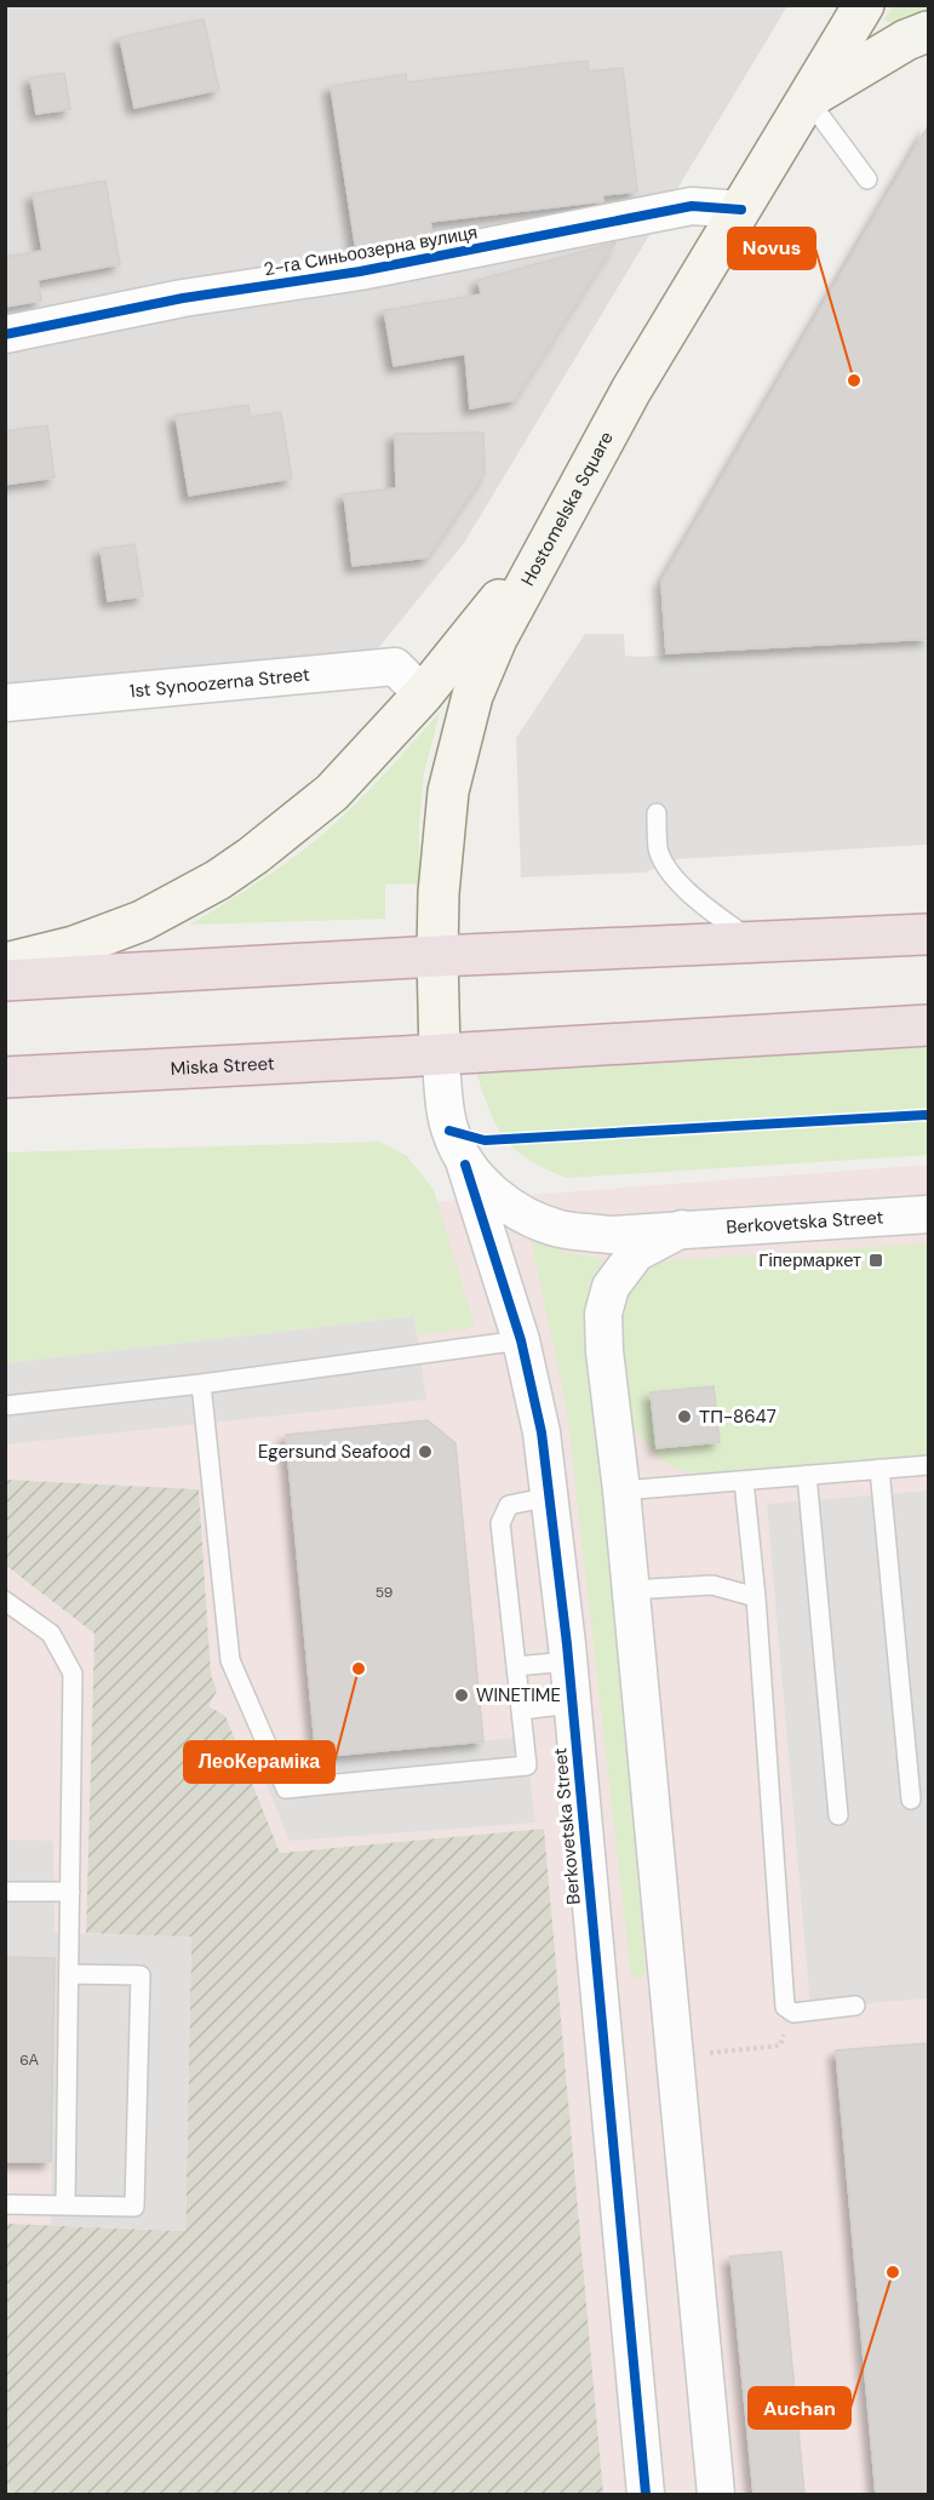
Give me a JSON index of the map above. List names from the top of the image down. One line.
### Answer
{"streets":{"highway":["Miska Street"],"main road":["Hostomelska Square"],"street":["2-га Синьоозерна вулиця","1st Synoozerna Street","Berkovetska Street"]},"crossings":[["2-га Синьоозерна вулиця","Hostomelska Square"],["Hostomelska Square","Miska Street"],["Hostomelska Square","Berkovetska Street"],["Miska Street","Berkovetska Street"]],"places":{"other":["Novus","ТП-8647","Egersund Seafood","ЛеоКераміка","WINETIME","Auchan"],"transit":["Гіпермаркет"]},"house_numbers":["59","6А"]}
